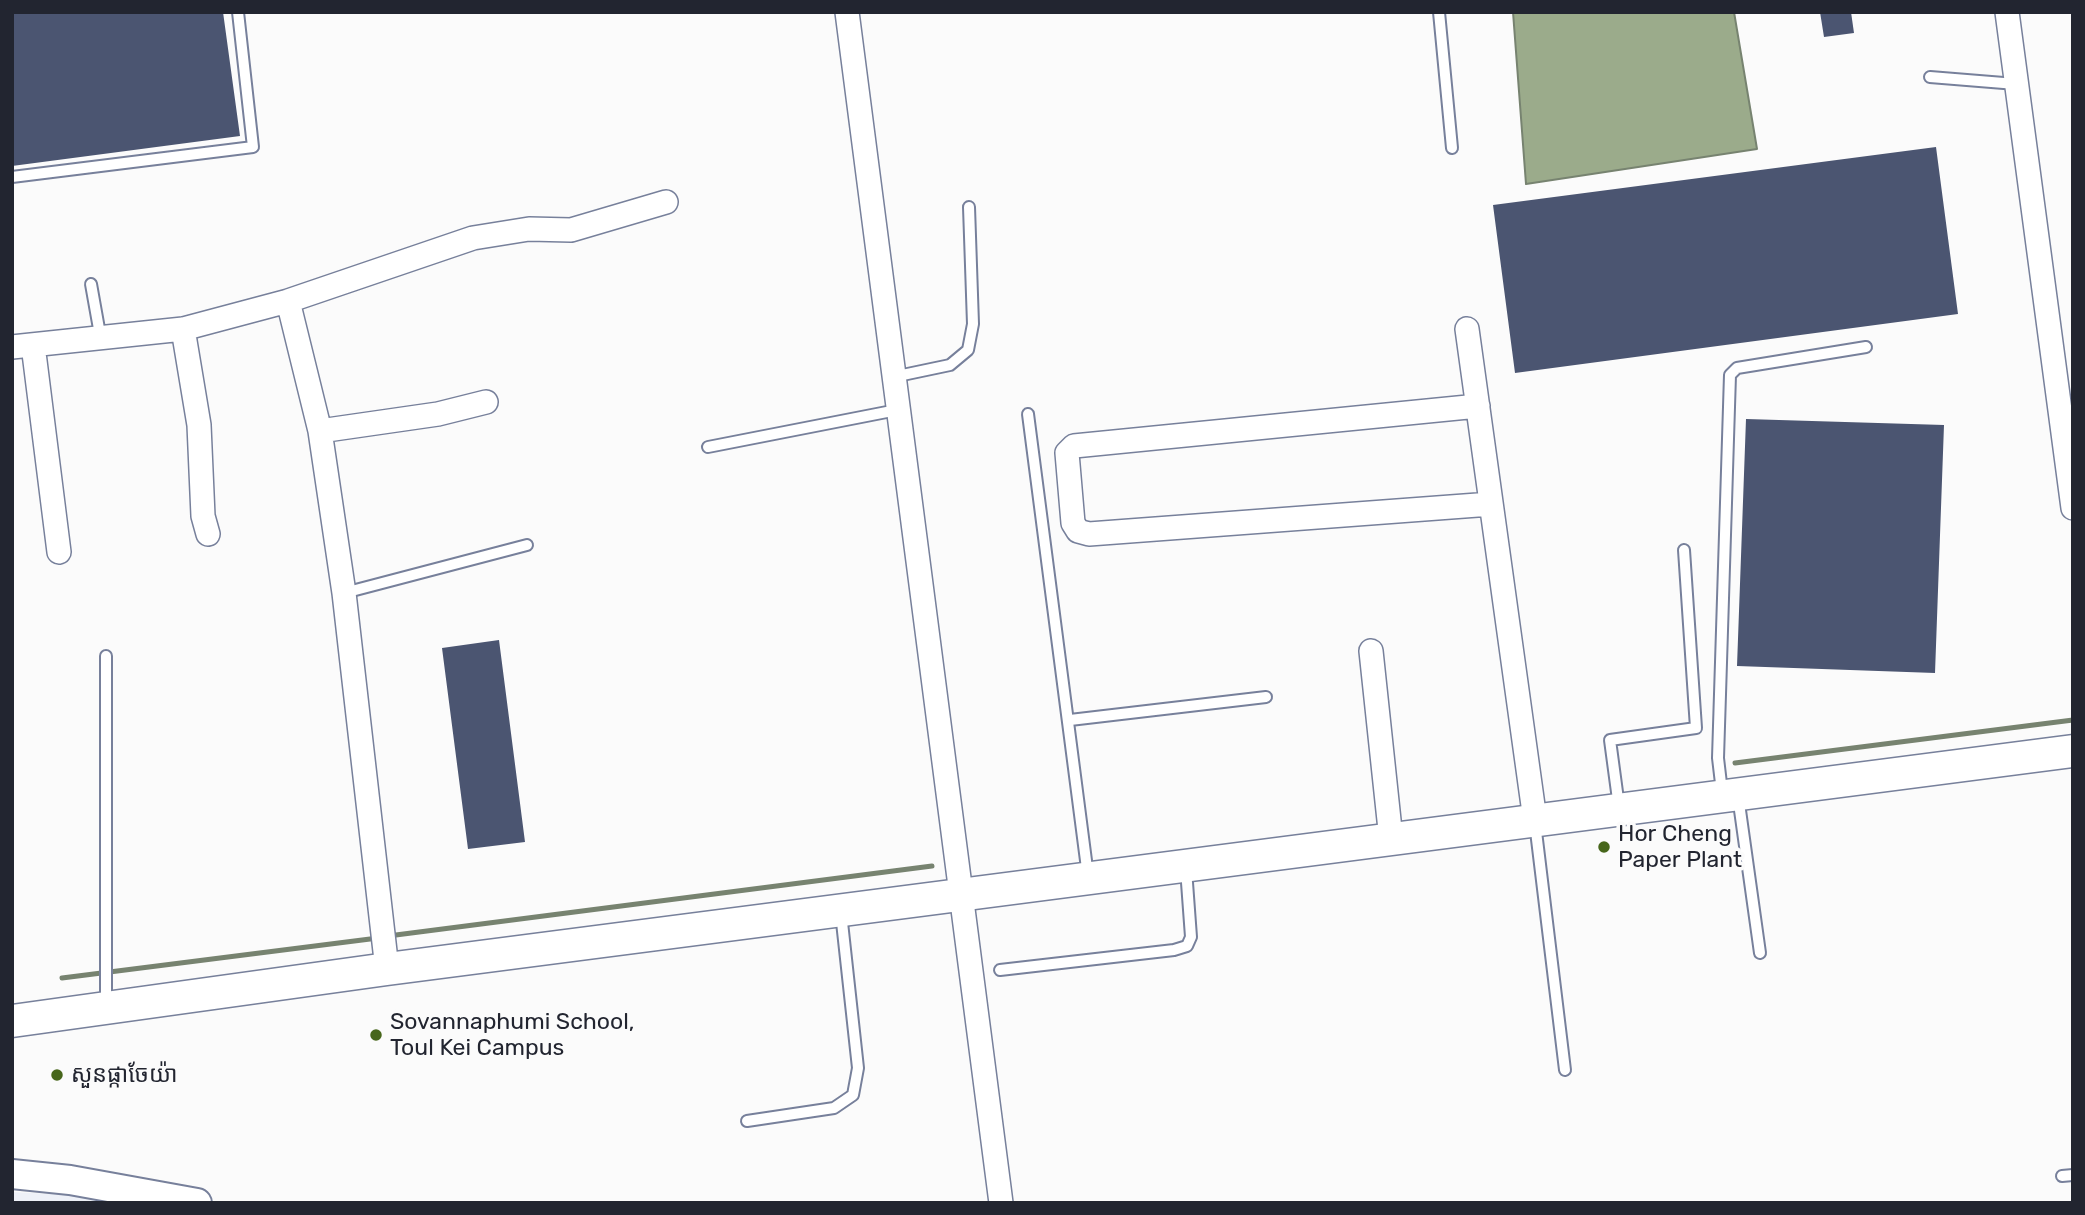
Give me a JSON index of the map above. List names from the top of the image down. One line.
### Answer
{"places":["Hor Cheng Paper Plant","Sovannaphumi School, Toul Kei Campus","សួនផ្កាចែយ៉ា"]}
